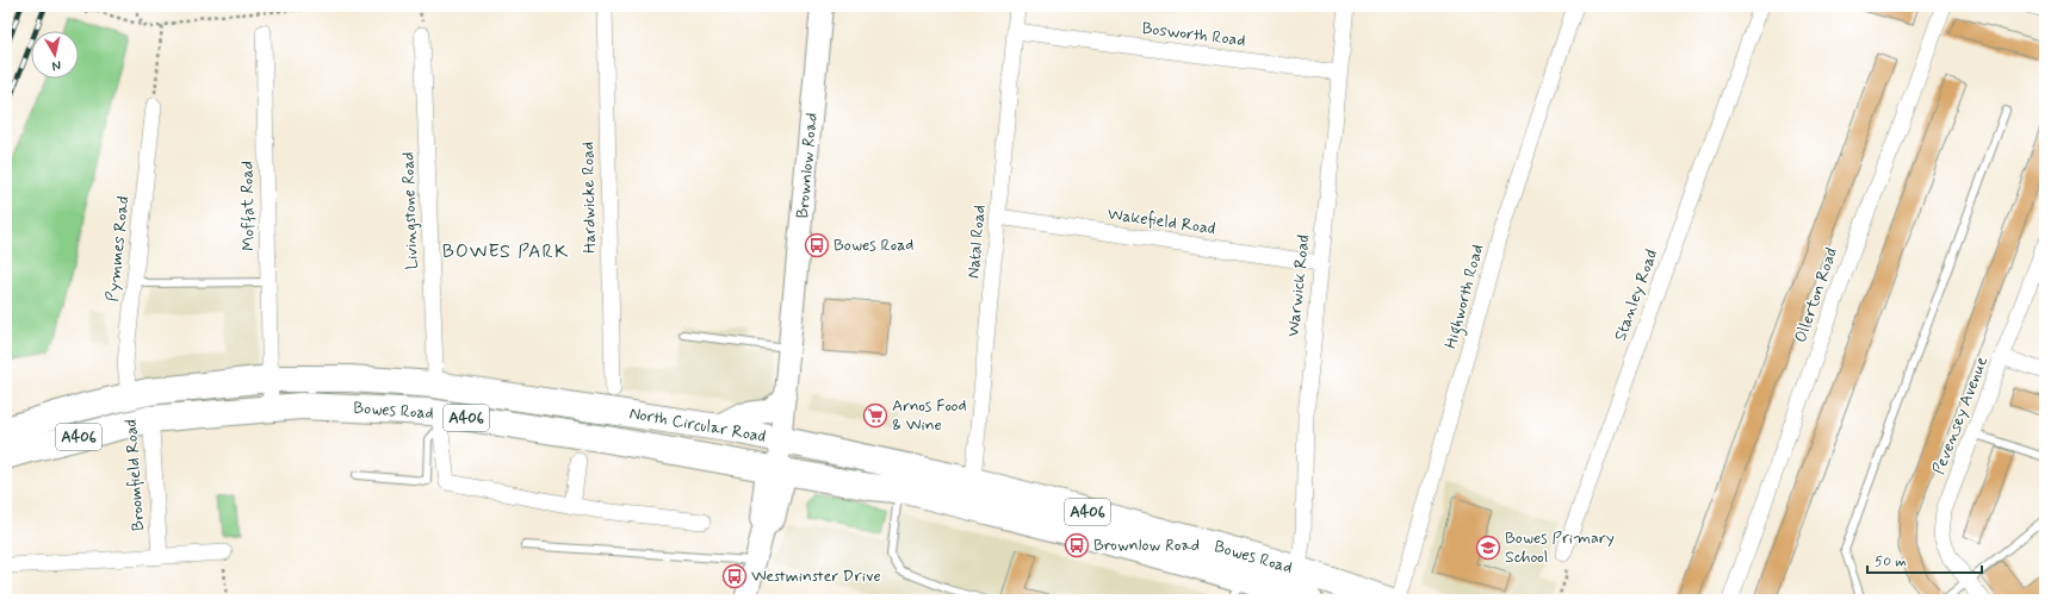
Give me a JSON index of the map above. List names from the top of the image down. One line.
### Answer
{"streets":{"highway":["Bowes Road","A406","North Circular Road"],"main road":["Brownlow Road"],"street":["Bosworth Road","Hardwicke Road","Moffat Road","Livingstone Road","Wakefield Road","Natal Road","Pymmes Road","Warwick Road","Stanley Road","Ollerton Road","Highworth Road","Pevensey Avenue","Broomfield Road"]},"crossings":[["Bosworth Road","Natal Road"],["Bosworth Road","Warwick Road"],["Brownlow Road","Bowes Road"],["Brownlow Road","A406"],["Brownlow Road","North Circular Road"],["Hardwicke Road","Bowes Road"],["Hardwicke Road","North Circular Road"],["Moffat Road","Bowes Road"],["Livingstone Road","Bowes Road"],["Wakefield Road","Natal Road"],["Wakefield Road","Warwick Road"],["Natal Road","Bowes Road"],["Pymmes Road","Bowes Road"],["Pymmes Road","Broomfield Road"],["Warwick Road","Bowes Road"],["Bowes Road","A406"],["Bowes Road","North Circular Road"],["Bowes Road","Broomfield Road"],["A406","North Circular Road"]],"districts":["BOWES PARK"],"places":{"bus stop":["Bowes Road","Brownlow Road","Westminster Drive"],"supermarket":["Arnos Food & Wine"],"school or university":["Bowes Primary School"]},"scale_bar":"50 m","north":"bottom"}
